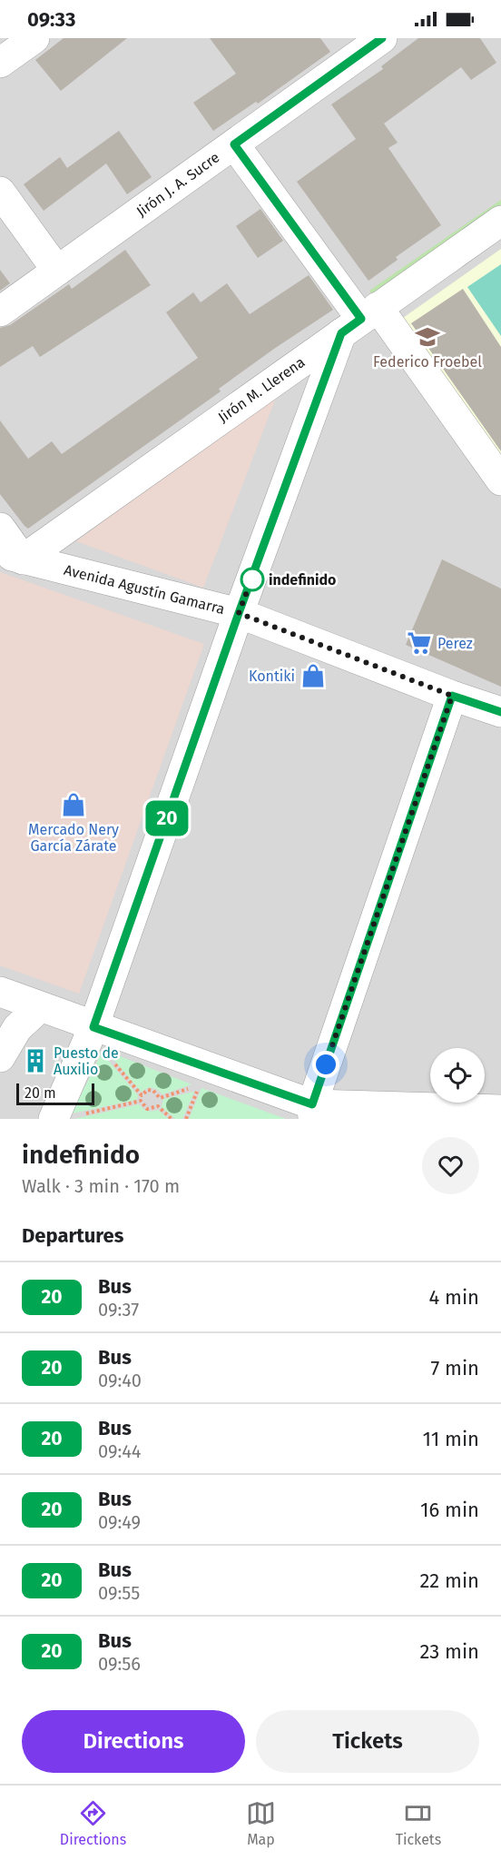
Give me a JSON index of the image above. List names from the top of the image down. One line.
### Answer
{"streets":{"street":["Jirón J. A. Sucre","Jirón M. Llerena","Avenida Agustín Gamarra"]},"crossings":[["Jirón M. Llerena","Avenida Agustín Gamarra"]],"places":{"school or university":["Federico Froebel"],"other":["indefinido"],"supermarket":["Perez"],"shop":["Kontiki","Mercado Nery García Zárate"],"building":["Puesto de Auxilio"]},"lines":["bus line 20"],"scale_bar":"20 m","page":{"status":"09:33","on_map":"20","scale":"20 m","heading":[["indefinido","Walk · 3 min · 170 m"],"Departures"],"list":[{"mark":"20","name":"Bus","note":"09:37","value":"4 min"},{"mark":"20","name":"Bus","note":"09:40","value":"7 min"},{"mark":"20","name":"Bus","note":"09:44","value":"11 min"},{"mark":"20","name":"Bus","note":"09:49","value":"16 min"},{"mark":"20","name":"Bus","note":"09:55","value":"22 min"},{"mark":"20","name":"Bus","note":"09:56","value":"23 min"}],"buttons":["Directions","Tickets"],"tabs":["Directions","Map","Tickets"]}}
